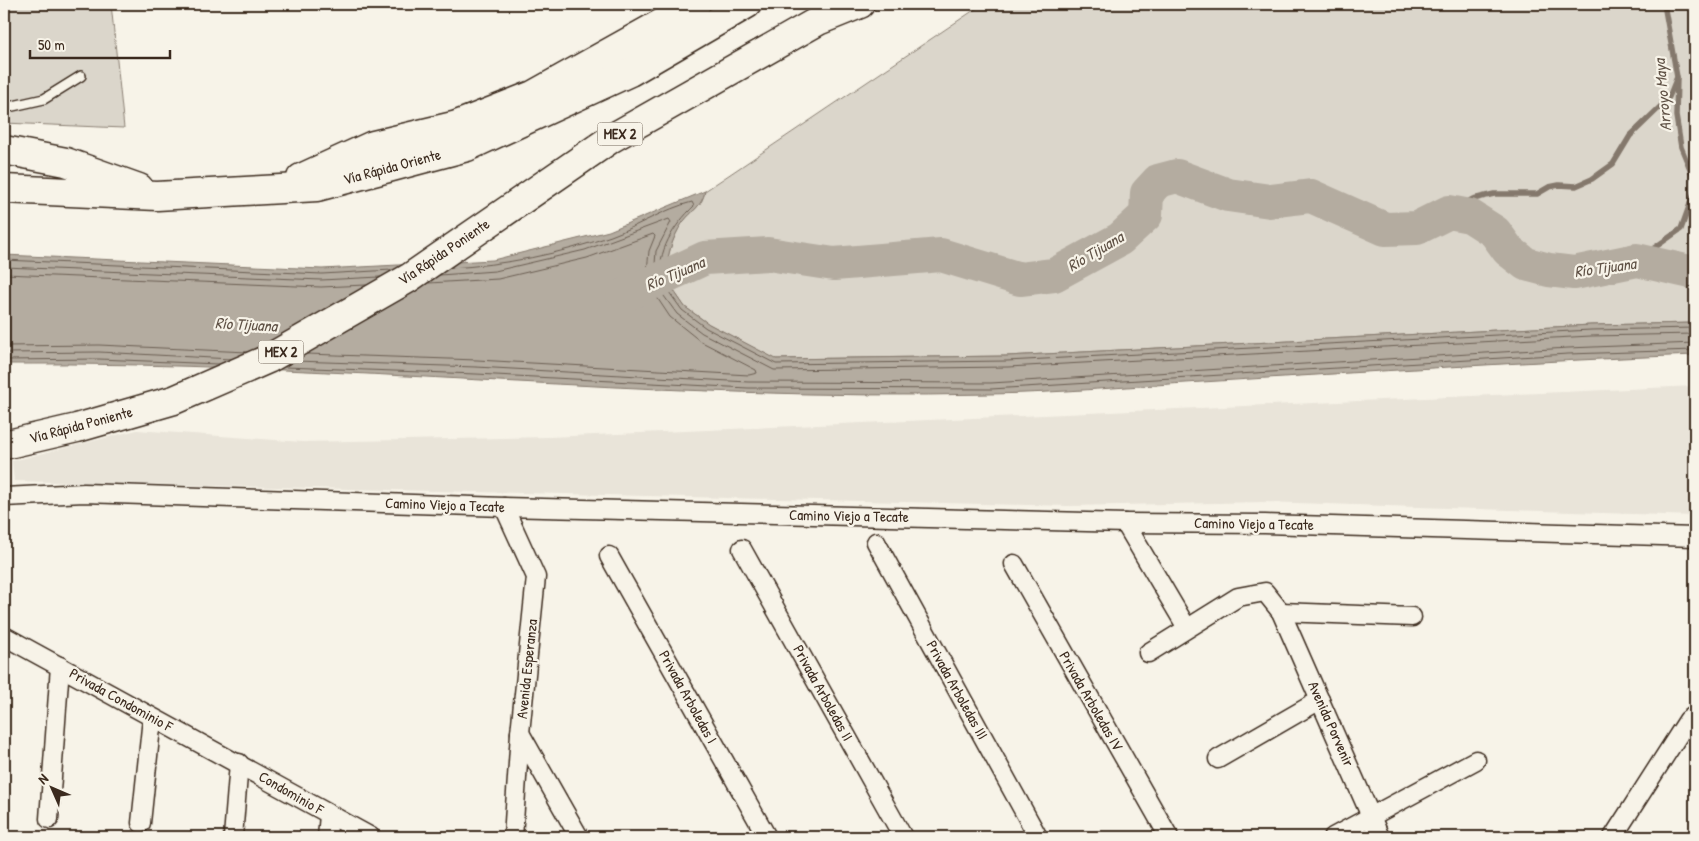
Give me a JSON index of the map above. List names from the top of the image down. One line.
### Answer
{"streets":{"highway":["MEX 2","Vía Rápida Oriente","Vía Rápida Poniente"],"street":["Camino Viejo a Tecate","Avenida Esperanza","Privada Arboledas III","Privada Arboledas II","Privada Arboledas I","Privada Condominio F","Privada Arboledas IV","Avenida Porvenir","Condominio F"]},"crossings":[["Camino Viejo a Tecate","Avenida Esperanza"],["Privada Condominio F","Condominio F"]],"water":["Arroyo Maya","Río Tijuana"],"scale_bar":"50 m","north":"top left"}
